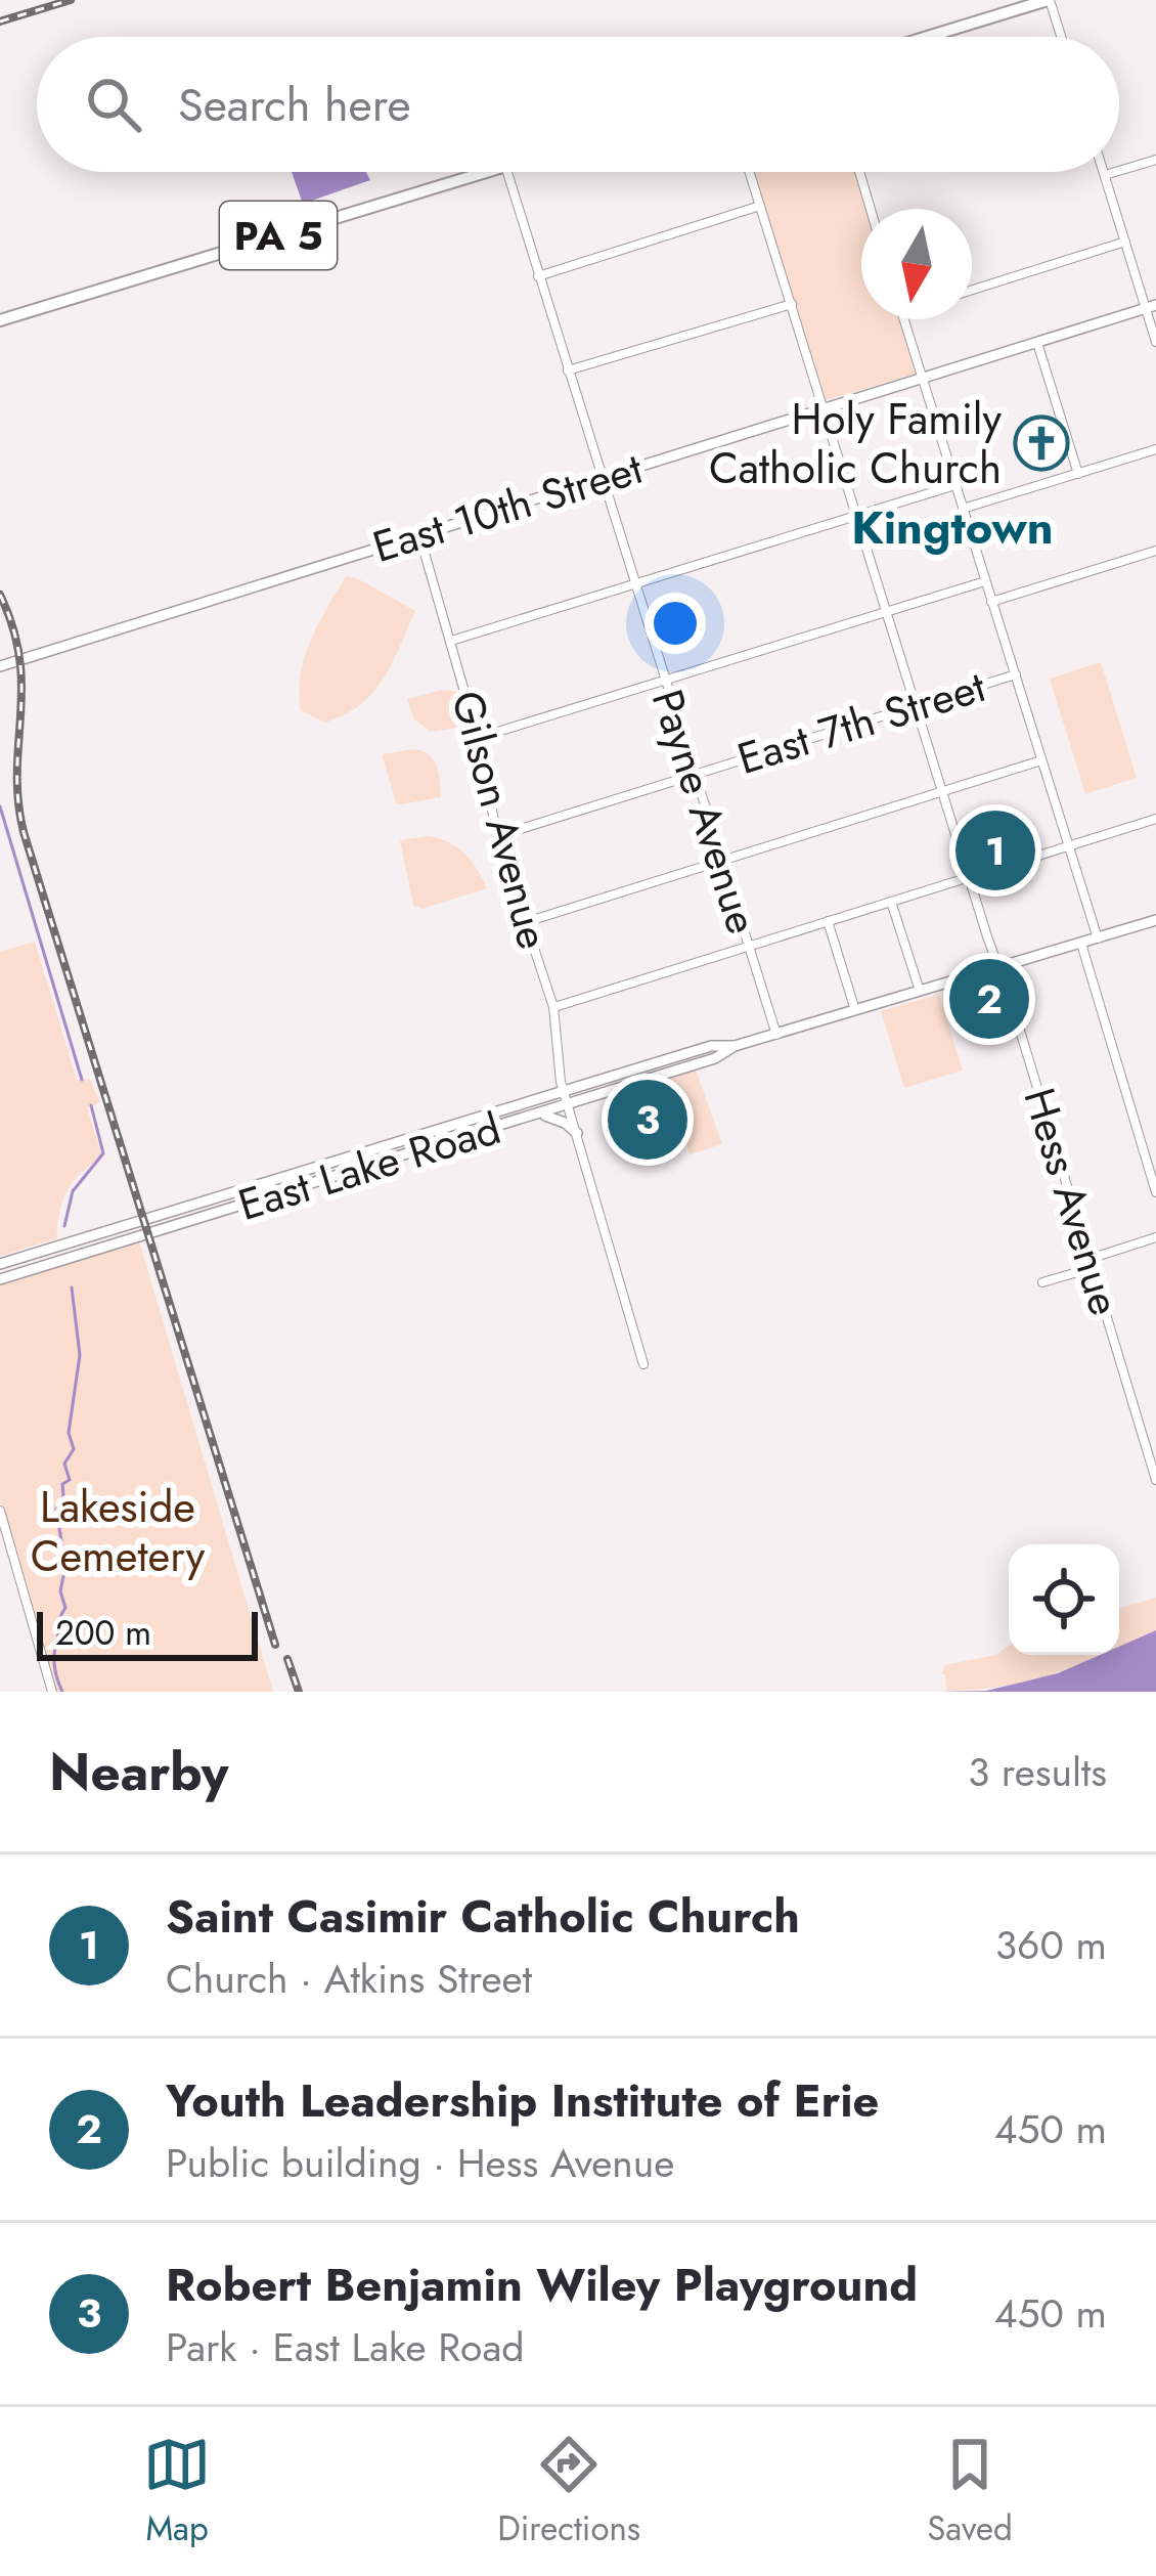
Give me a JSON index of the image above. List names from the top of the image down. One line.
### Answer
{"streets":{"main road":["PA 5","East 10th Street","East Lake Road"],"street":["East 7th Street","Payne Avenue","Gilson Avenue","Hess Avenue"]},"crossings":[["East 10th Street","Payne Avenue"],["East 10th Street","Gilson Avenue"],["East 10th Street","Hess Avenue"],["East 7th Street","Payne Avenue"],["East 7th Street","Gilson Avenue"],["East 7th Street","Hess Avenue"],["Payne Avenue","East Lake Road"],["Gilson Avenue","East Lake Road"],["East Lake Road","Hess Avenue"]],"districts":["Kingtown"],"parks":["Lakeside Cemetery"],"places":{"church":["Holy Family Catholic Church"]},"scale_bar":"200 m","north":"bottom","page":{"search":"Search here","pins":["1","2","3"],"scale":"200 m","heading":["Nearby","3 results"],"list":[{"mark":"1","name":"Saint Casimir Catholic Church","note":"Church · Atkins Street","value":"360 m"},{"mark":"2","name":"Youth Leadership Institute of Erie","note":"Public building · Hess Avenue","value":"450 m"},{"mark":"3","name":"Robert Benjamin Wiley Playground","note":"Park · East Lake Road","value":"450 m"}],"nav":["Map","Directions","Saved"]}}
